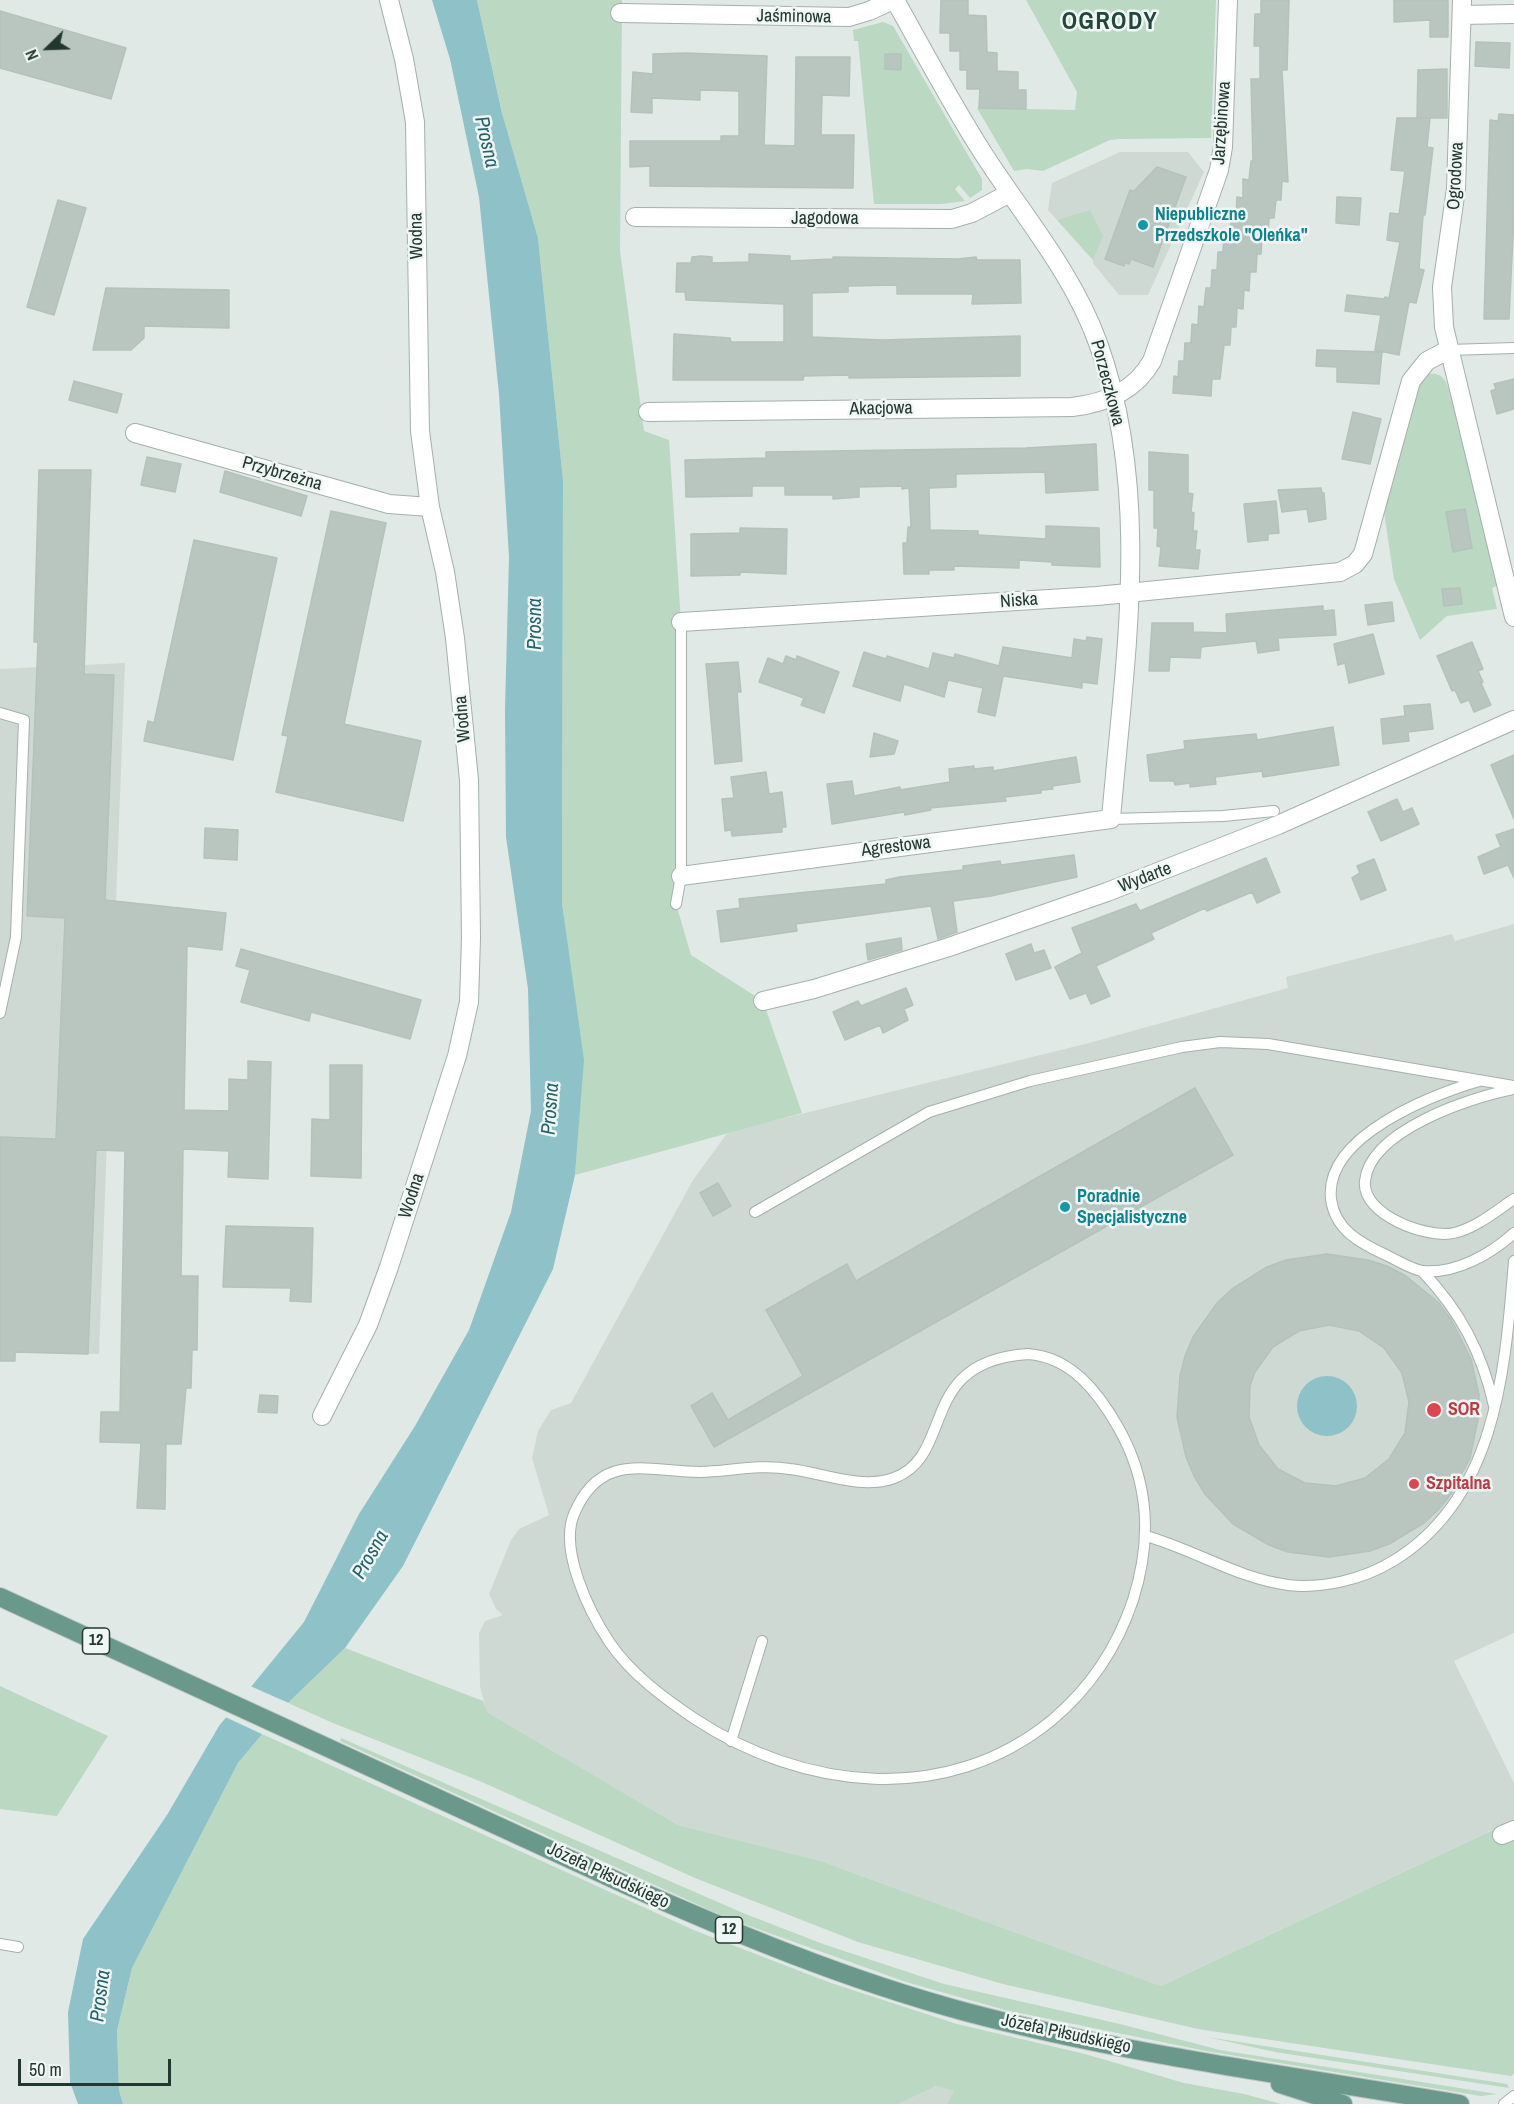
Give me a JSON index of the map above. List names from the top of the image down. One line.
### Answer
{"streets":{"main road":["12","Józefa Piłsudskiego"],"street":["Jaśminowa","Jarzębinowa","Ogrodowa","Jagodowa","Wodna","Porzeczkowa","Akacjowa","Przybrzeżna","Niska","Agrestowa","Wydarte"]},"crossings":[["Jaśminowa","Porzeczkowa"],["Jarzębinowa","Porzeczkowa"],["Jarzębinowa","Akacjowa"],["Ogrodowa","Niska"],["Jagodowa","Porzeczkowa"],["Wodna","Przybrzeżna"],["Porzeczkowa","Akacjowa"],["Porzeczkowa","Niska"],["Porzeczkowa","Agrestowa"]],"districts":["OGRODY"],"water":["Prosna"],"places":["Niepubliczne Przedszkole \"Oleńka\"","Poradnie Specjalistyczne","SOR","Szpitalna"],"scale_bar":"50 m","north":"bottom left"}
